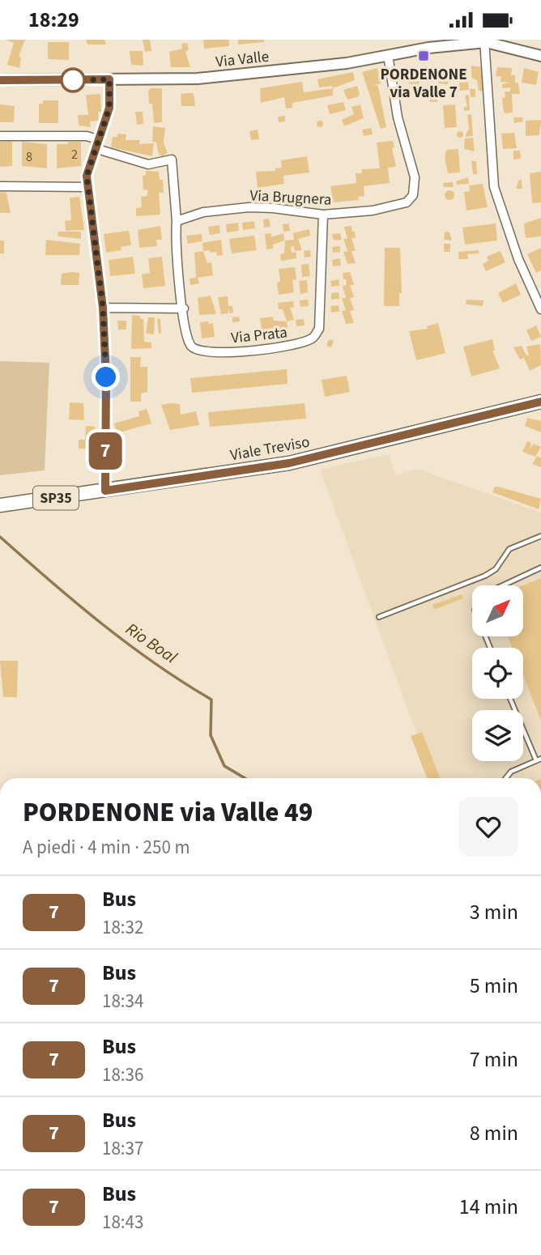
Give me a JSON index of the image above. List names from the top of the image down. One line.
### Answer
{"streets":{"main road":["Viale Treviso","SP35"],"street":["Via Valle","Via Brugnera","Via Prata"]},"crossings":[["Via Valle","Via Brugnera"],["Via Brugnera","Via Prata"]],"water":["Rio Boal"],"places":{"transit":["PORDENONE via Valle 7"]},"lines":["bus line 7"],"house_numbers":["2","8"],"north":"top right","page":{"status":"18:29","on_map":"7","heading":["PORDENONE via Valle 49","A piedi · 4 min · 250 m"],"list":[{"mark":"7","name":"Bus","note":"18:32","value":"3 min"},{"mark":"7","name":"Bus","note":"18:34","value":"5 min"},{"mark":"7","name":"Bus","note":"18:36","value":"7 min"},{"mark":"7","name":"Bus","note":"18:37","value":"8 min"},{"mark":"7","name":"Bus","note":"18:43","value":"14 min"}]}}
